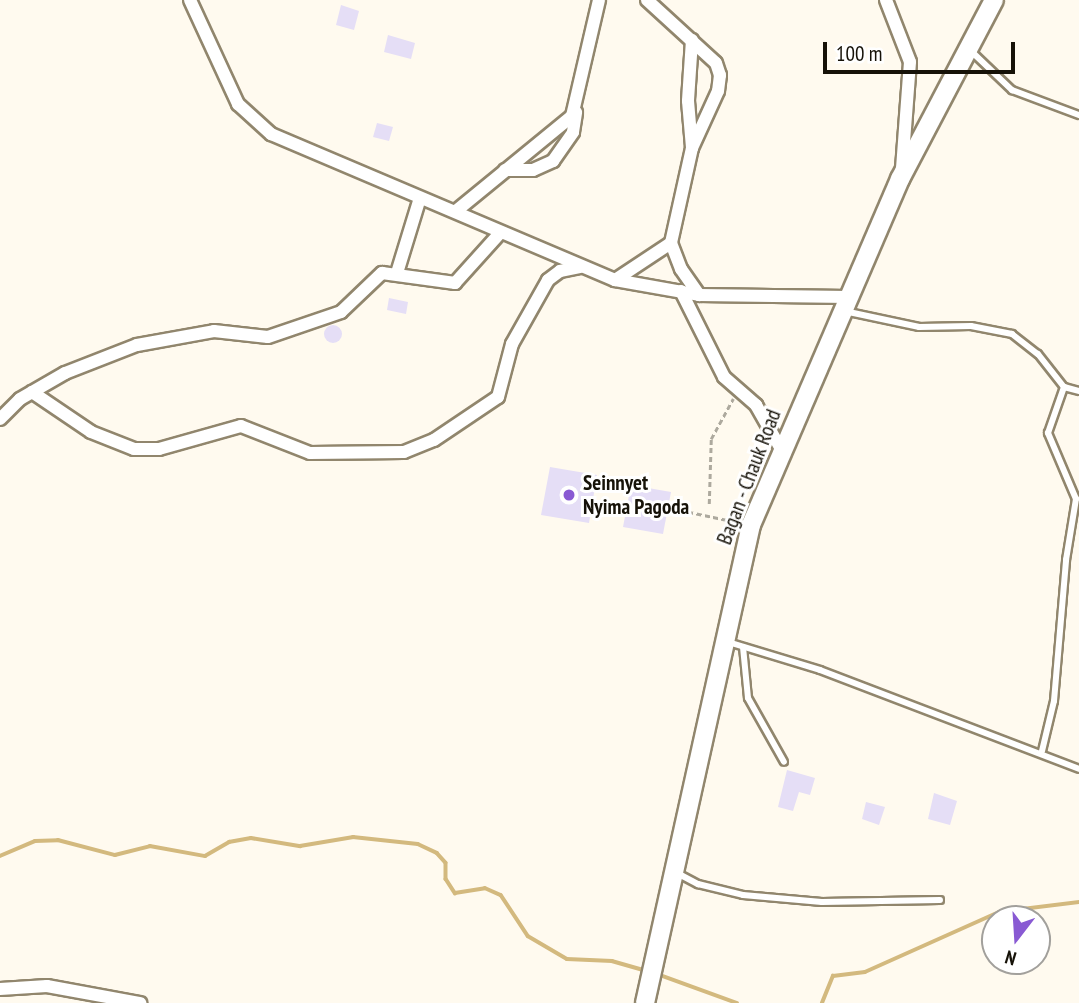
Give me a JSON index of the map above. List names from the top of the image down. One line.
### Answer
{"streets":{"main road":["Bagan - Chauk Road"]},"places":["Seinnyet Nyima Pagoda"],"scale_bar":"100 m","north":"bottom"}
